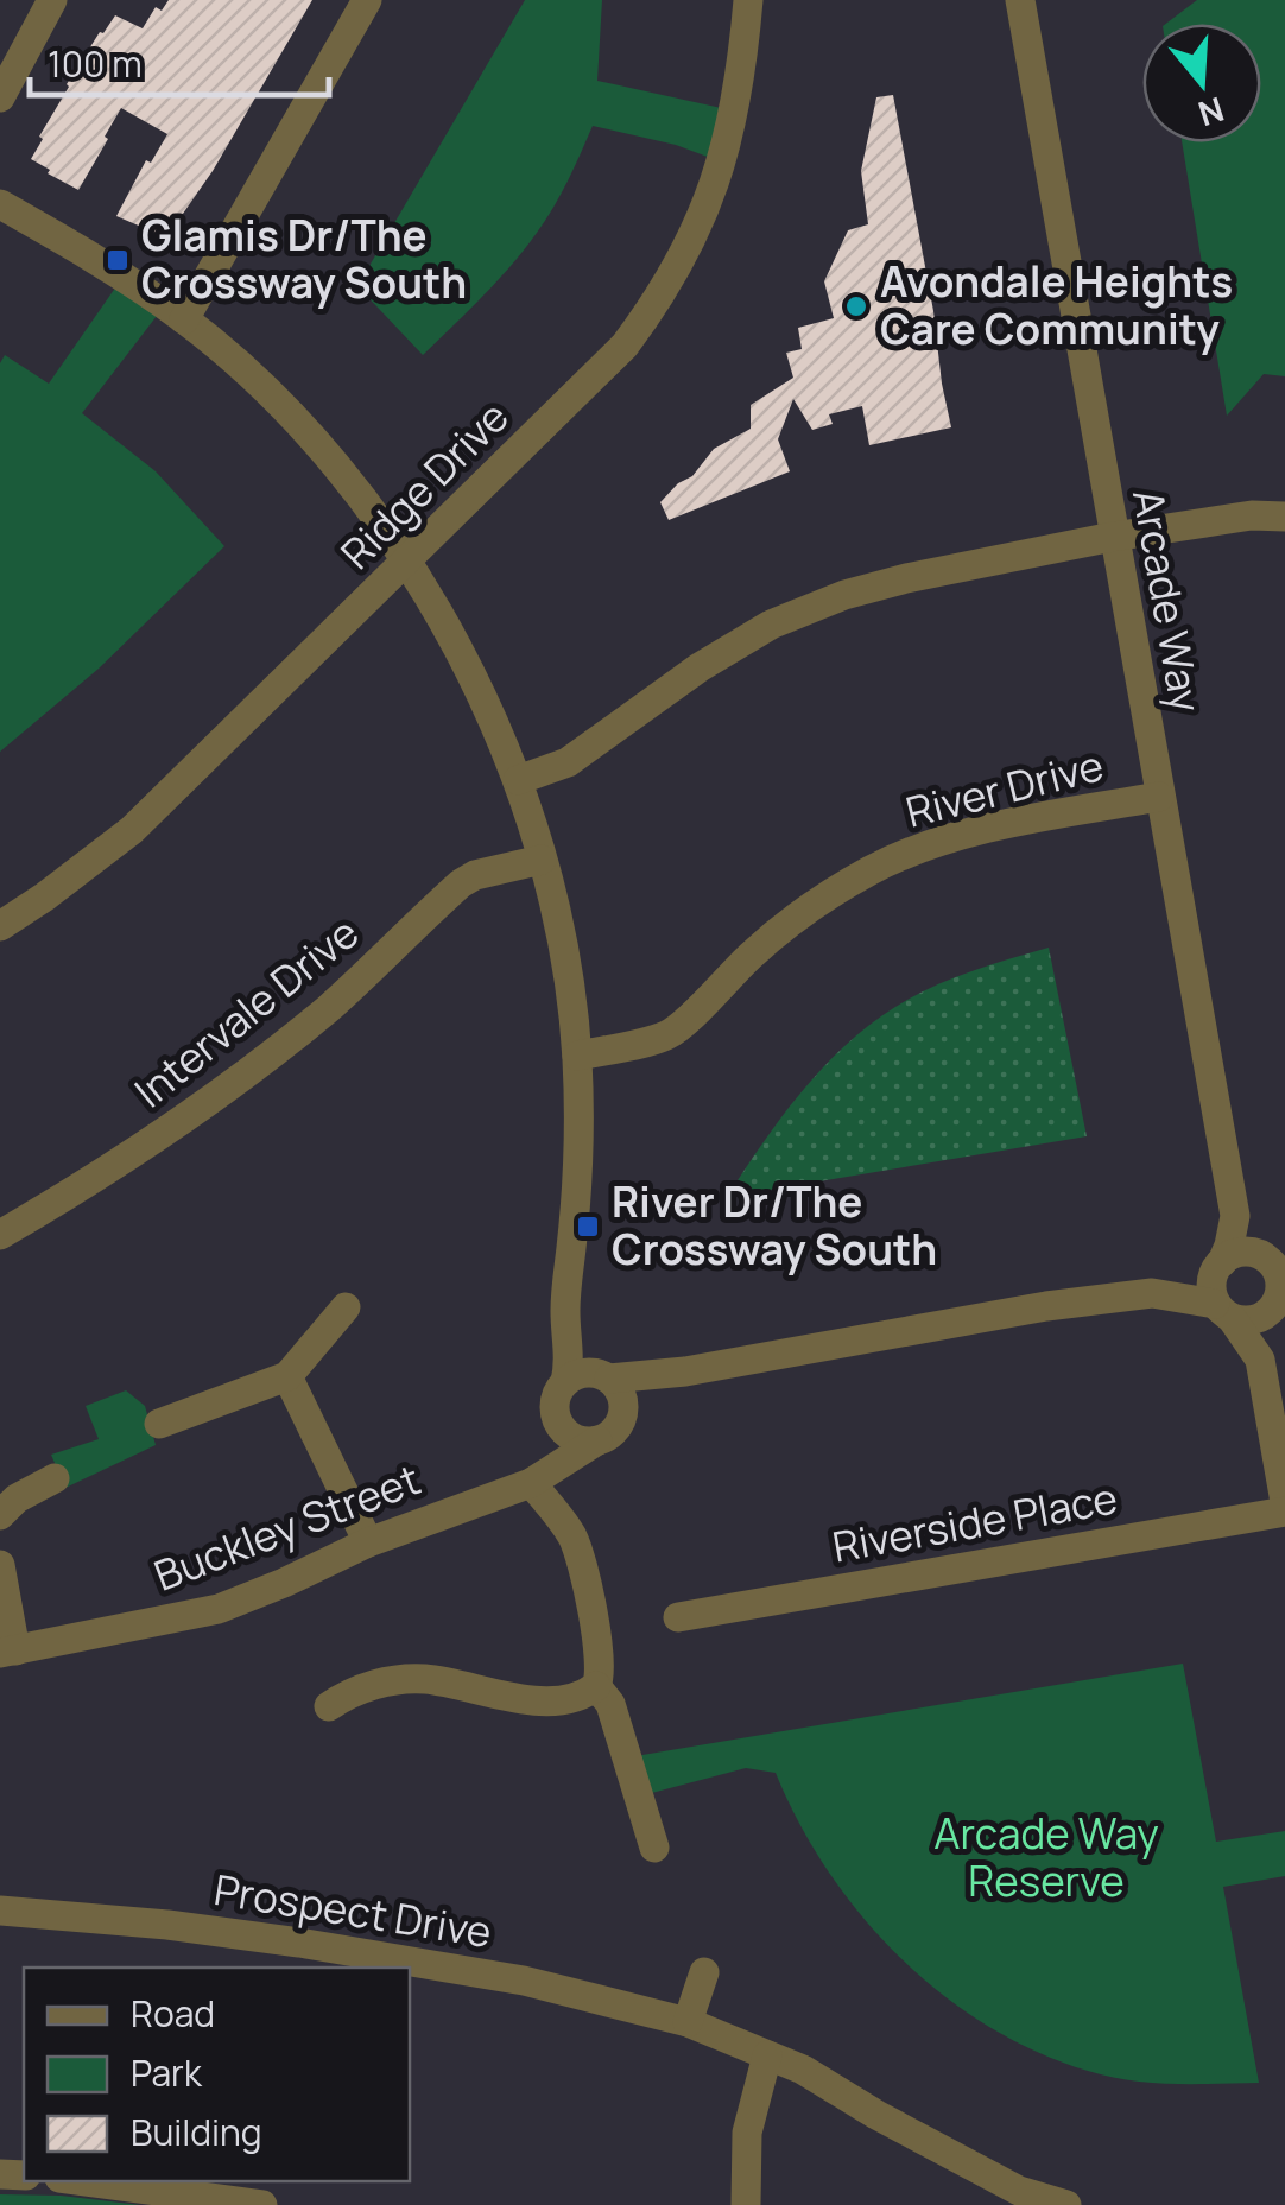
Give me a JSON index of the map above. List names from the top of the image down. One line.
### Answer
{"streets":{"street":["Ridge Drive","Arcade Way","River Drive","Intervale Drive","Riverside Place","Buckley Street","Prospect Drive"]},"crossings":[["Arcade Way","River Drive"]],"parks":["Arcade Way Reserve"],"places":{"transit":["Glamis Dr/The Crossway South","River Dr/The Crossway South"],"other":["Avondale Heights Care Community"]},"legend":["Road","Park","Building"],"scale_bar":"100 m","north":"bottom"}
